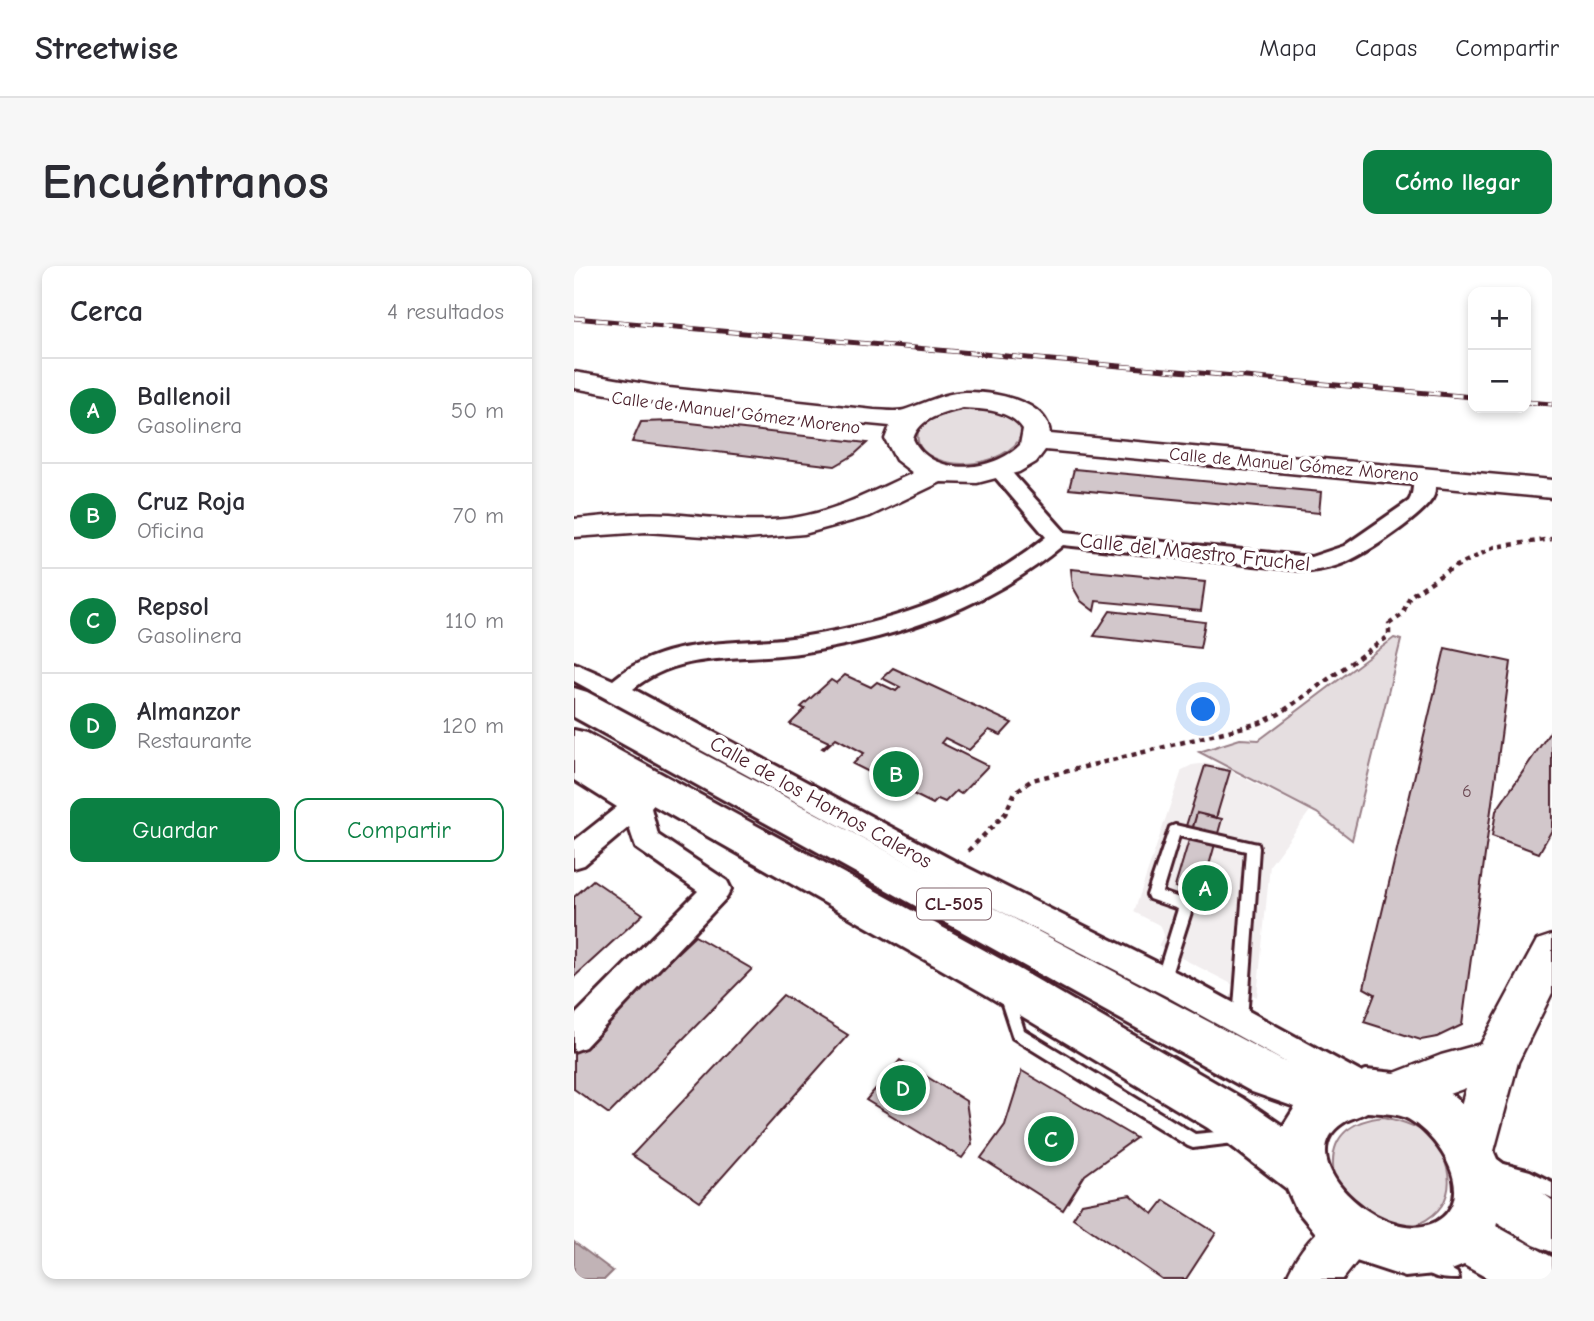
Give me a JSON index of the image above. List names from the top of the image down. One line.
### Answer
{"streets":{"main road":["Calle de Manuel Gómez Moreno","Calle de los Hornos Caleros","CL-505"],"street":["Calle del Maestro Fruchel"]},"crossings":[["Calle de Manuel Gómez Moreno","Calle del Maestro Fruchel"],["Calle de los Hornos Caleros","CL-505"]],"house_numbers":["6"],"page":{"header":"Streetwise","nav":["Mapa","Capas","Compartir"],"buttons":["Cómo llegar",["Guardar","Compartir"]],"title":"Encuéntranos","heading":["Cerca","4 resultados"],"map_buttons":["+","−"],"list":[{"mark":"A","name":"Ballenoil","note":"Gasolinera","value":"50 m"},{"mark":"B","name":"Cruz Roja","note":"Oficina","value":"70 m"},{"mark":"C","name":"Repsol","note":"Gasolinera","value":"110 m"},{"mark":"D","name":"Almanzor","note":"Restaurante","value":"120 m"}],"pins":["B","A","D","C"]}}
